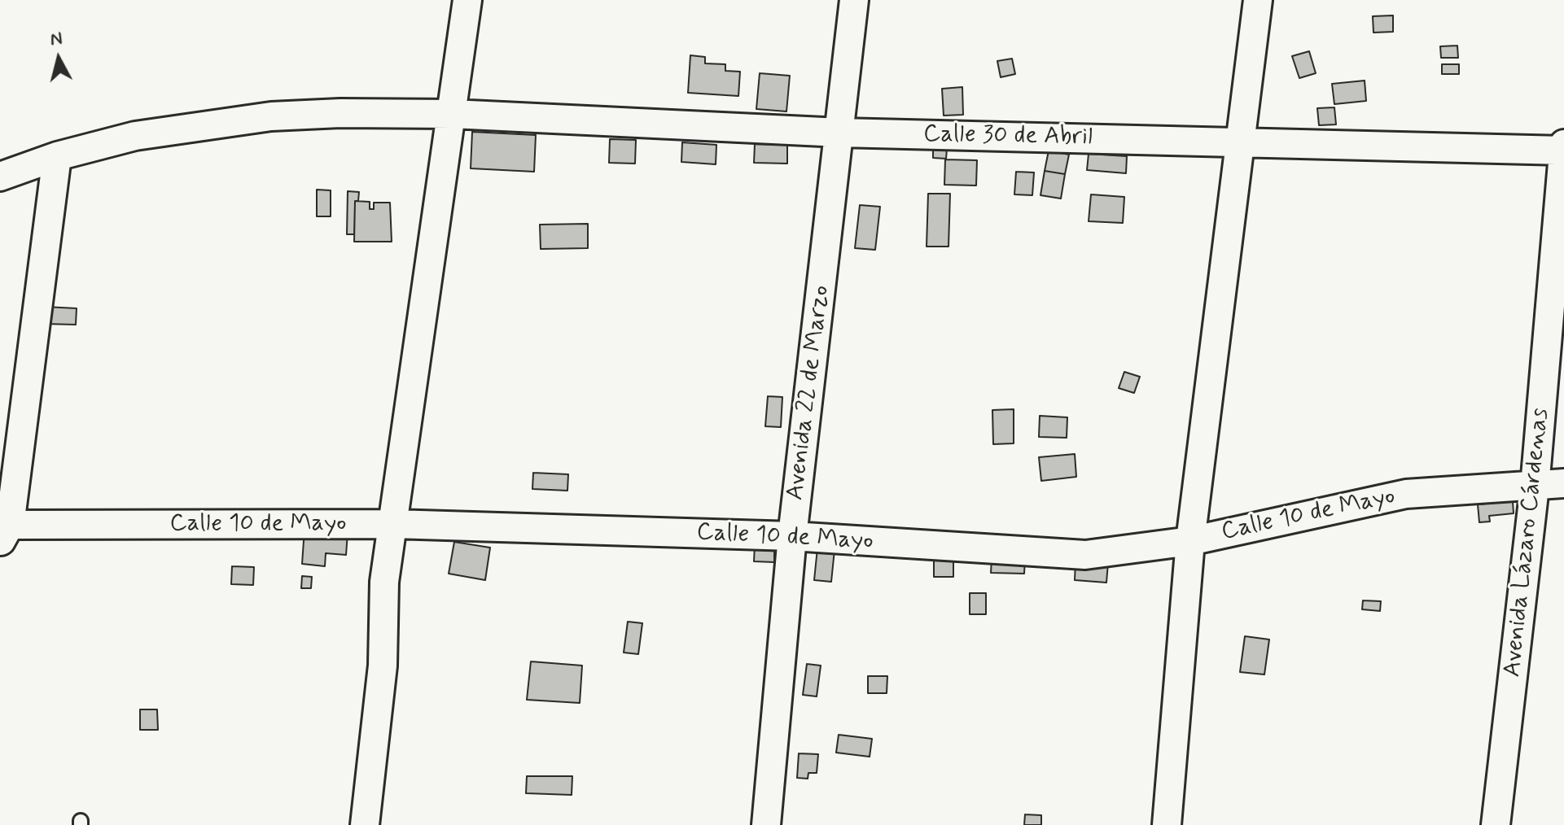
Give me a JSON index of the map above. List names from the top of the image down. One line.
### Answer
{"streets":{"street":["Calle 30 de Abril","Avenida 22 de Marzo","Calle 10 de Mayo","Avenida Lázaro Cárdenas"]},"crossings":[["Calle 30 de Abril","Avenida 22 de Marzo"],["Calle 30 de Abril","Avenida Lázaro Cárdenas"],["Avenida 22 de Marzo","Calle 10 de Mayo"],["Calle 10 de Mayo","Avenida Lázaro Cárdenas"]],"north":"top"}
